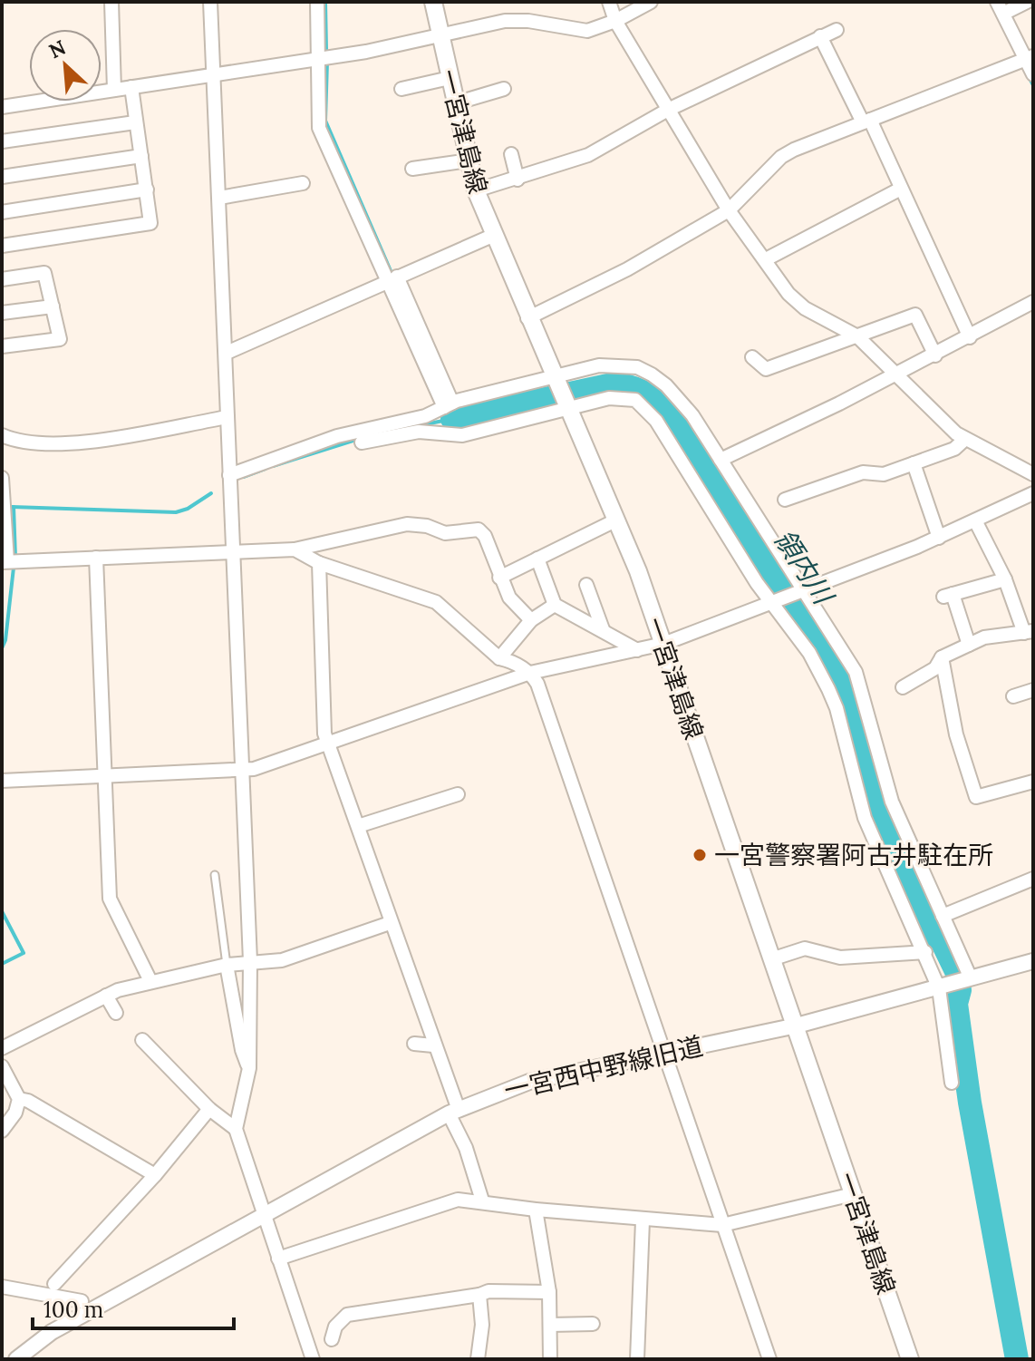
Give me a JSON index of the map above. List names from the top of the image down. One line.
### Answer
{"streets":{"main road":["一宮津島線"],"street":["一宮西中野線旧道"]},"crossings":[["一宮津島線","一宮西中野線旧道"]],"water":["領内川"],"places":["一宮警察署阿古井駐在所"],"scale_bar":"100 m","north":"top left"}
